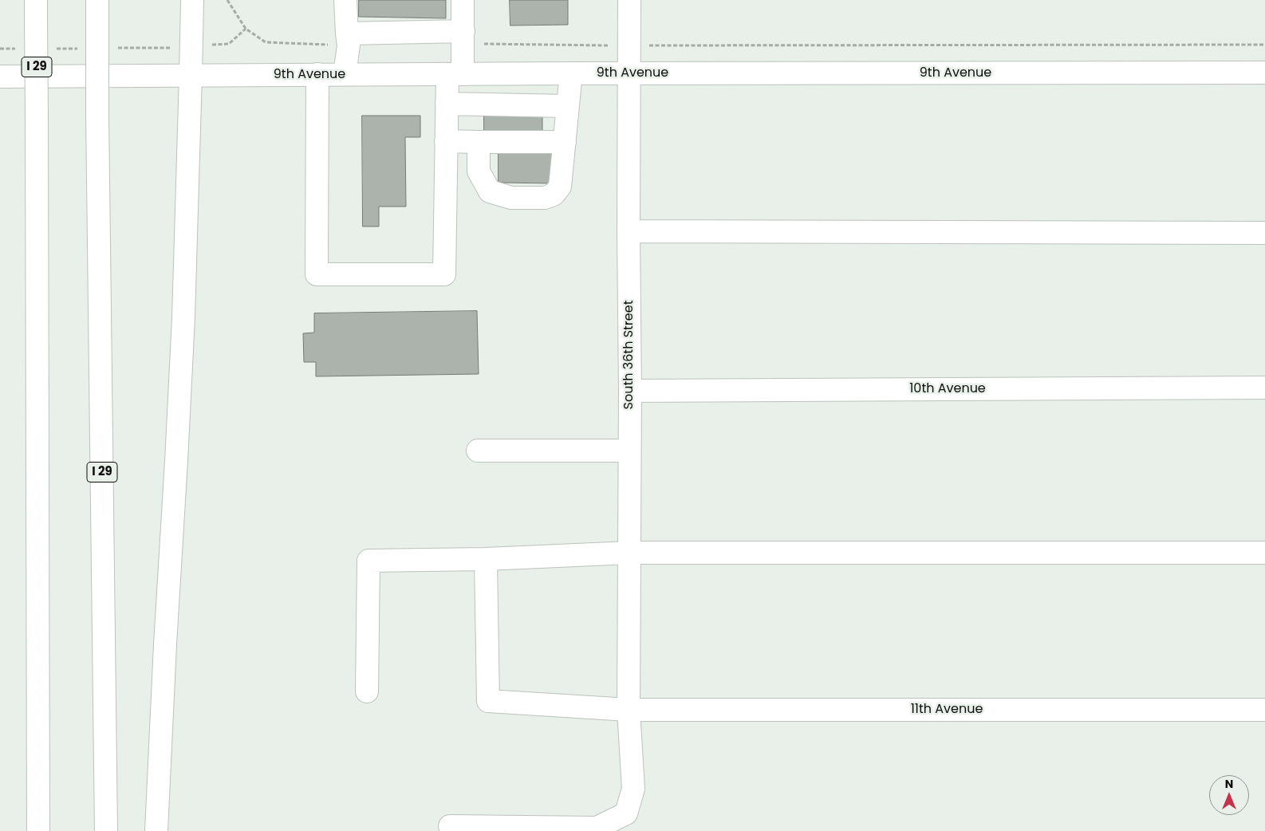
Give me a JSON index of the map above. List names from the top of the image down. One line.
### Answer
{"streets":{"main road":["I 29","9th Avenue","South 36th Street","10th Avenue","11th Avenue"]},"crossings":[["9th Avenue","South 36th Street"],["South 36th Street","10th Avenue"],["South 36th Street","11th Avenue"]],"north":"top"}
